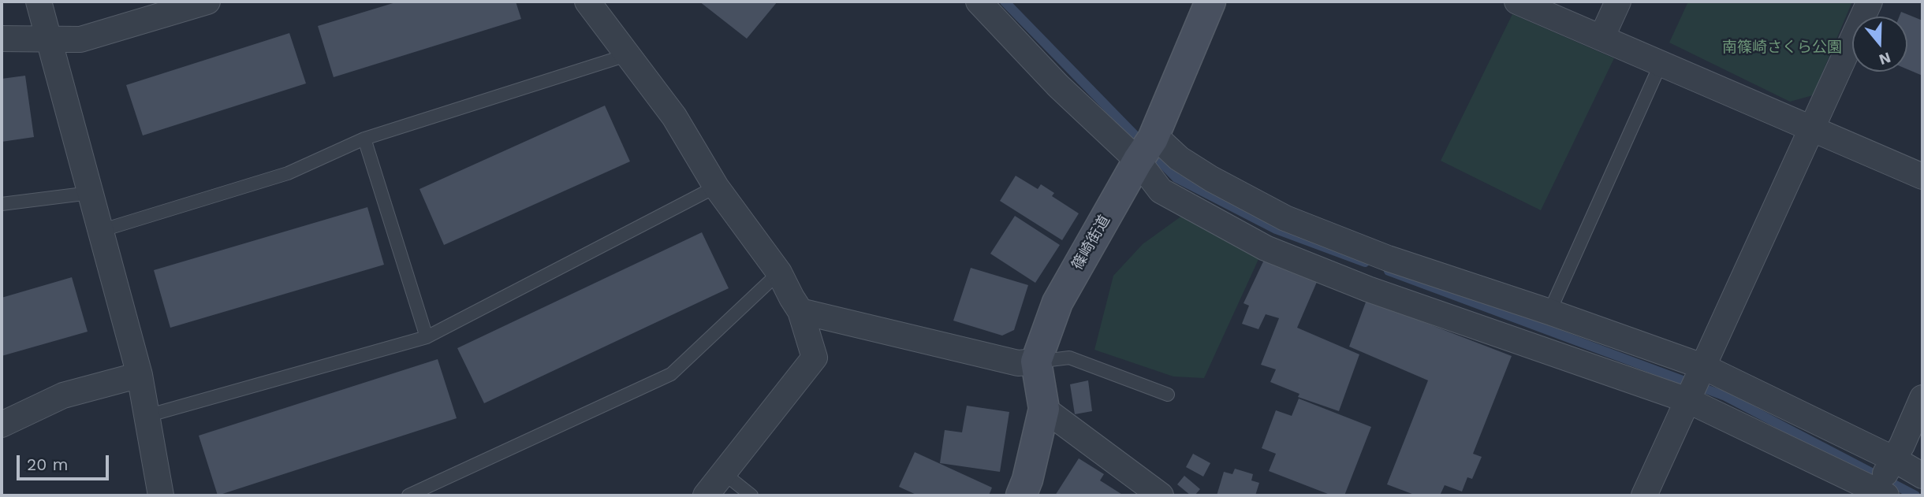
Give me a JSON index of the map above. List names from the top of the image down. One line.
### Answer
{"streets":{"street":["篠崎街道"]},"parks":["南篠崎さくら公園"],"scale_bar":"20 m","north":"bottom"}
